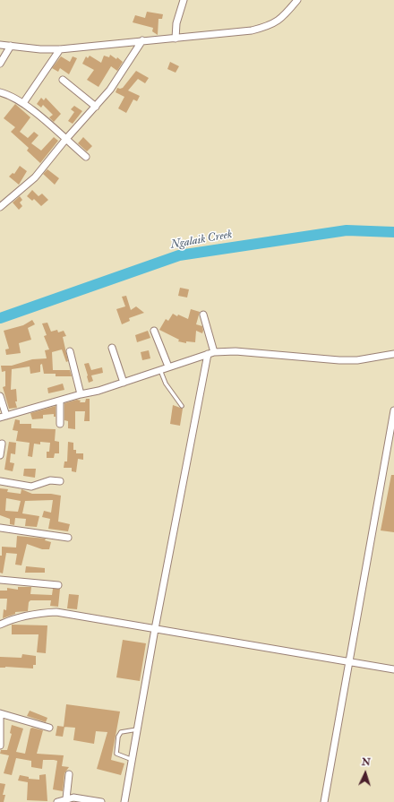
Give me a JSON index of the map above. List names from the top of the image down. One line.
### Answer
{"water":["Ngalaik Creek"],"north":"top"}
